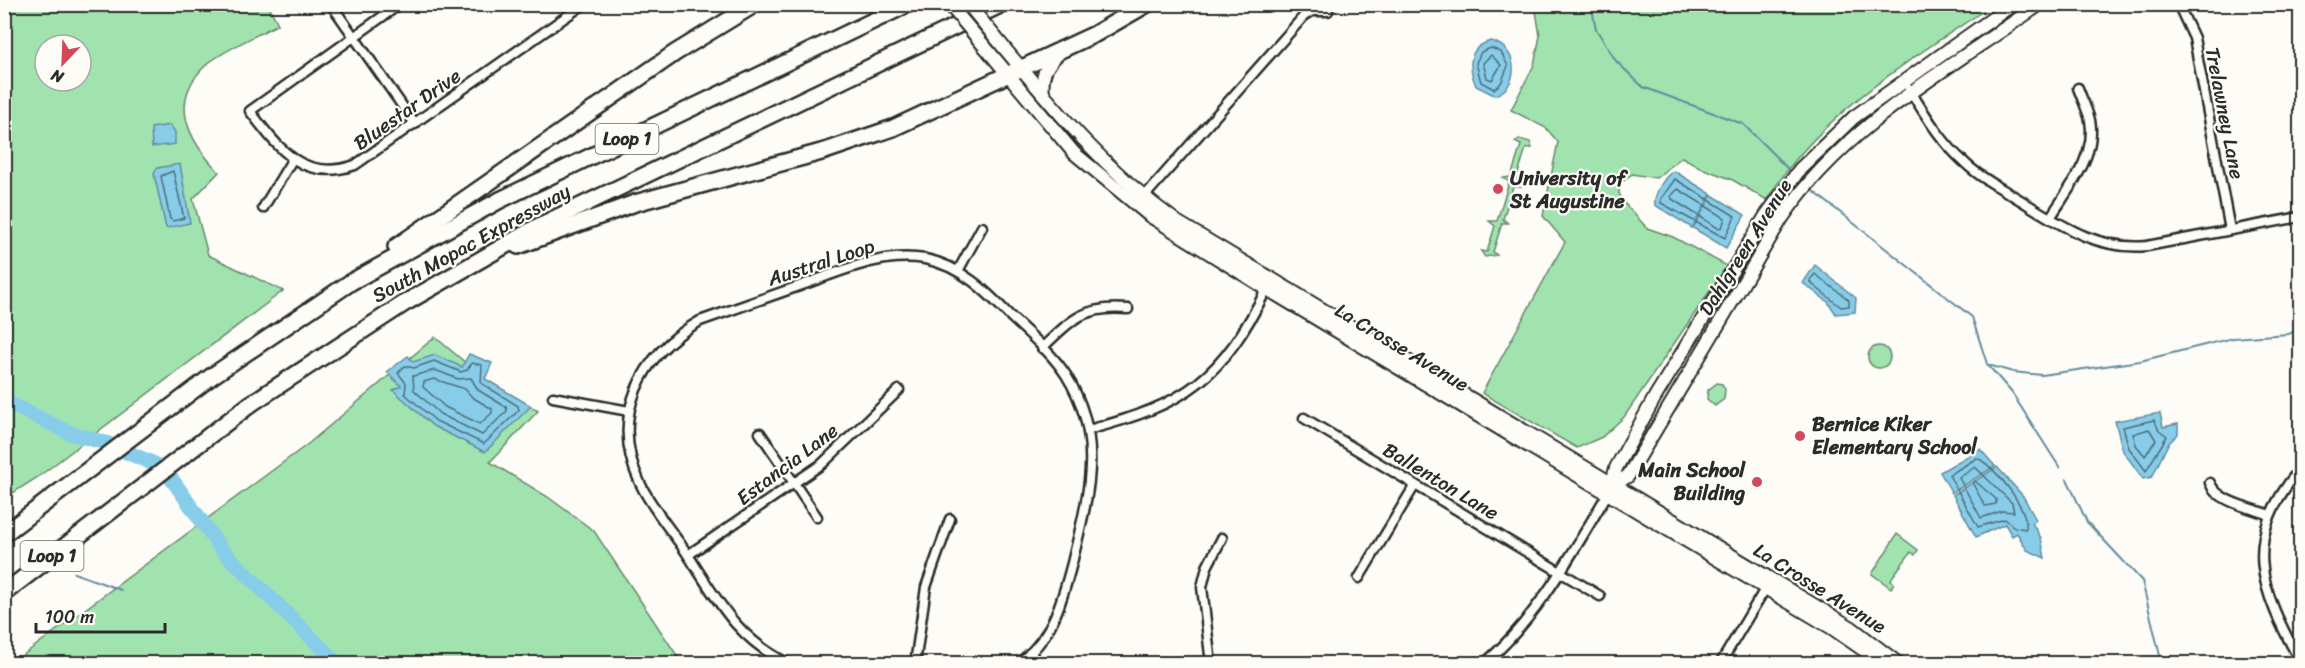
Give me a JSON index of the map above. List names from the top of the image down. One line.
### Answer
{"streets":{"highway":["Loop 1","South Mopac Expressway"],"street":["Bluestar Drive","Trelawney Lane","Dahlgreen Avenue","Austral Loop","La Crosse Avenue","Estancia Lane","Ballenton Lane"]},"crossings":[["Dahlgreen Avenue","La Crosse Avenue"],["Dahlgreen Avenue","Ballenton Lane"],["Austral Loop","Estancia Lane"]],"places":["University of St Augustine","Bernice Kiker Elementary School","Main School Building"],"scale_bar":"100 m","north":"bottom left"}
